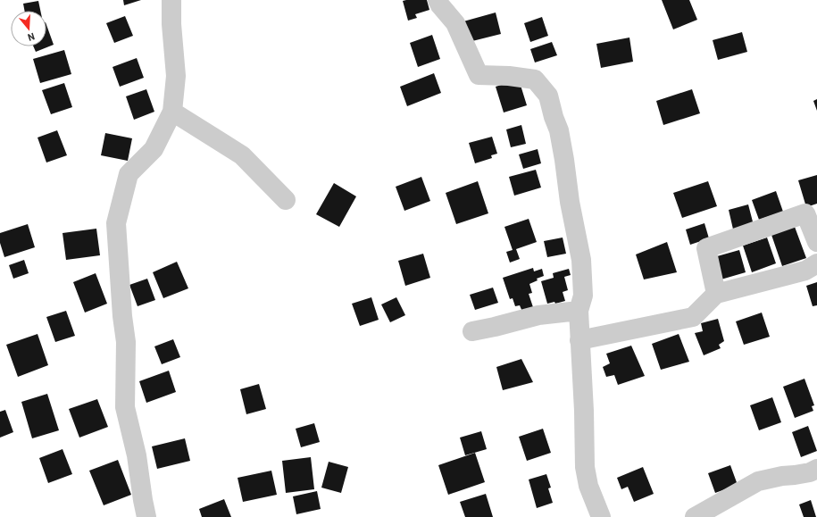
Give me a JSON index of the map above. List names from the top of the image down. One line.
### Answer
{"north":"bottom"}
